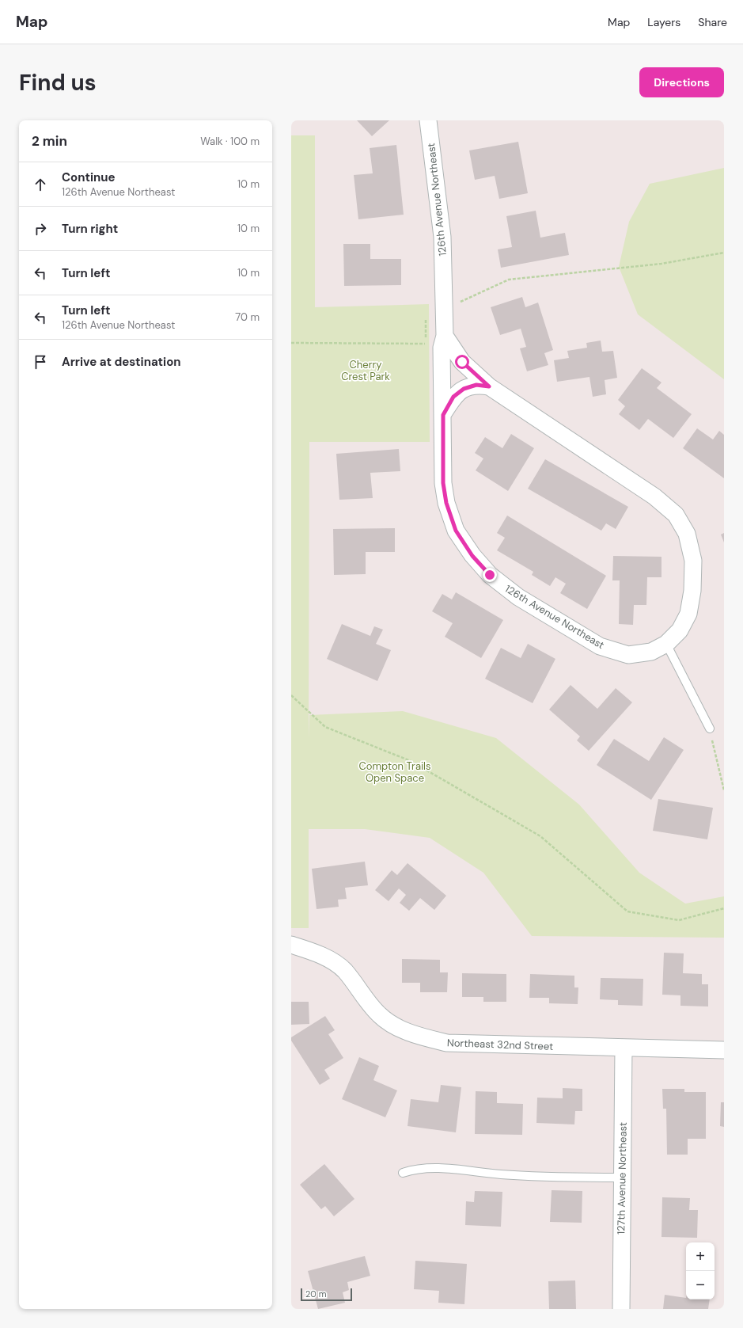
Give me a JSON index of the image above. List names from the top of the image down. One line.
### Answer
{"streets":{"street":["126th Avenue Northeast","Northeast 32nd Street","127th Avenue Northeast"]},"crossings":[["Northeast 32nd Street","127th Avenue Northeast"]],"parks":["Cherry Crest Park","Compton Trails Open Space"],"scale_bar":"20 m","page":{"header":"Map","nav":["Map","Layers","Share"],"buttons":"Directions","title":"Find us","heading":["2 min","Walk · 100 m"],"list":[["Continue","126th Avenue Northeast","10 m"],["Turn right","10 m"],["Turn left","10 m"],["Turn left","126th Avenue Northeast","70 m"],"Arrive at destination"],"map_buttons":["+","−"],"scale":"20 m"}}
